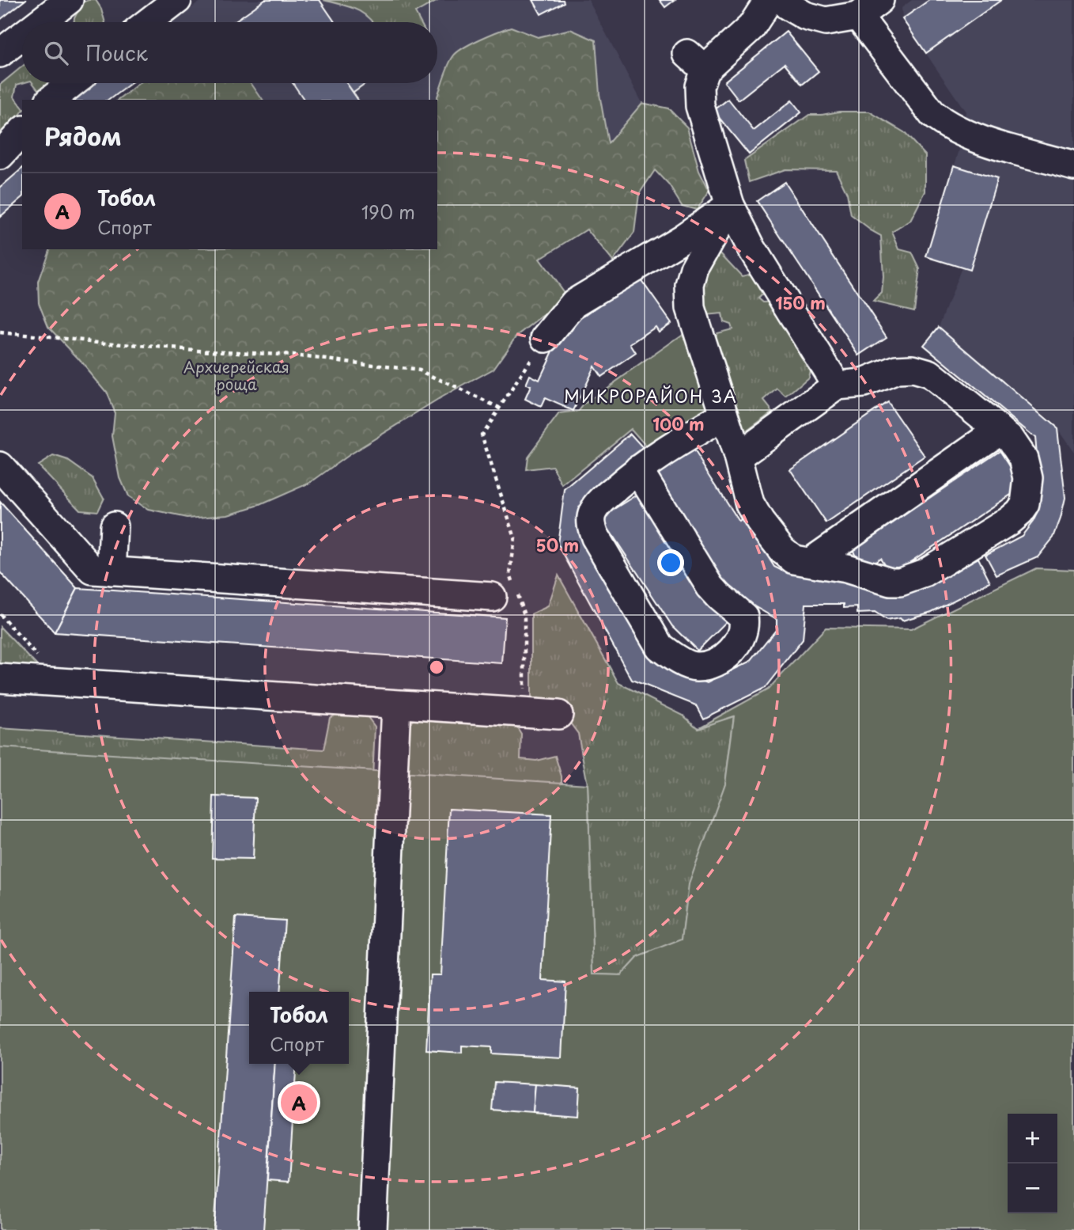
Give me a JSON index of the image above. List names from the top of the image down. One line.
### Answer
{"districts":["МИКРОРАЙОН 3А"],"parks":["Архиерейская роща"],"page":{"search":"Поиск","heading":"Рядом","list":[{"mark":"A","name":"Тобол","note":"Спорт","value":"190 m"}],"popup":["Тобол","Спорт"],"pins":"A","map_buttons":["+","−"]},"rings":["150 m","100 m","50 m"]}
